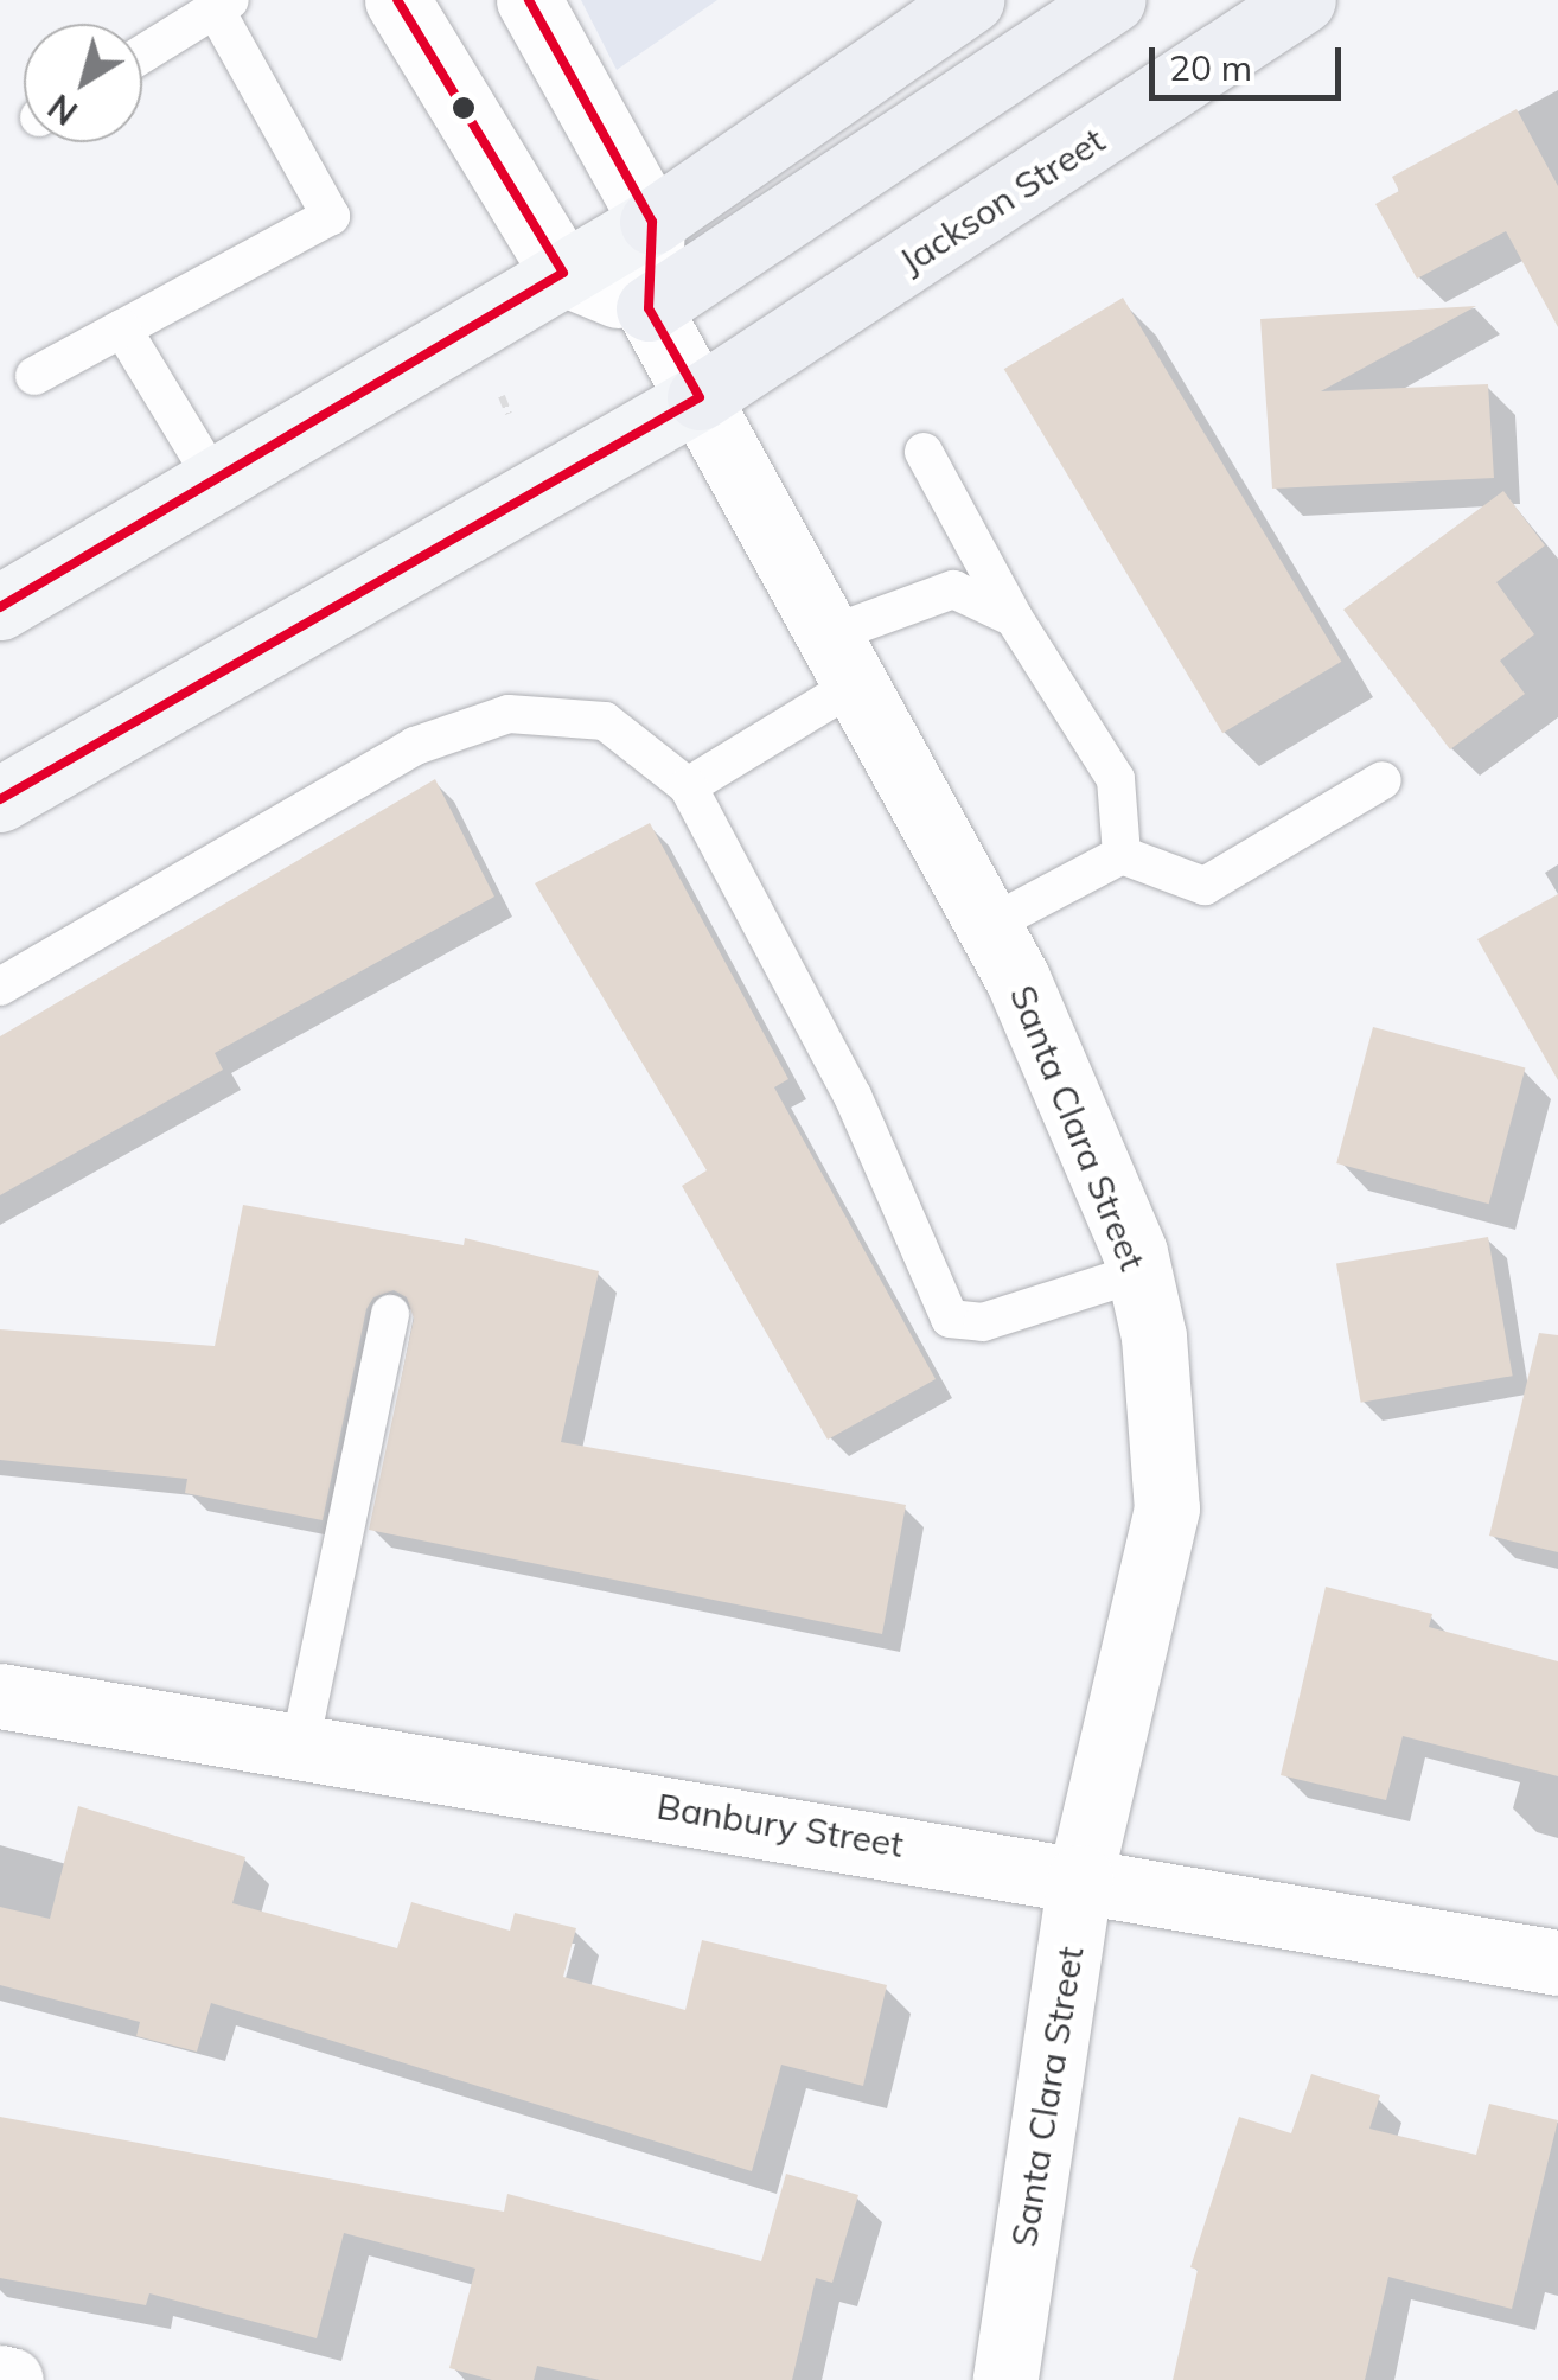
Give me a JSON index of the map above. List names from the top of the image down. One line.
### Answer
{"streets":{"highway":["Jackson Street"],"main road":["Santa Clara Street","Banbury Street"]},"crossings":[["Jackson Street","Santa Clara Street"],["Santa Clara Street","Banbury Street"]],"scale_bar":"20 m","north":"bottom left"}
